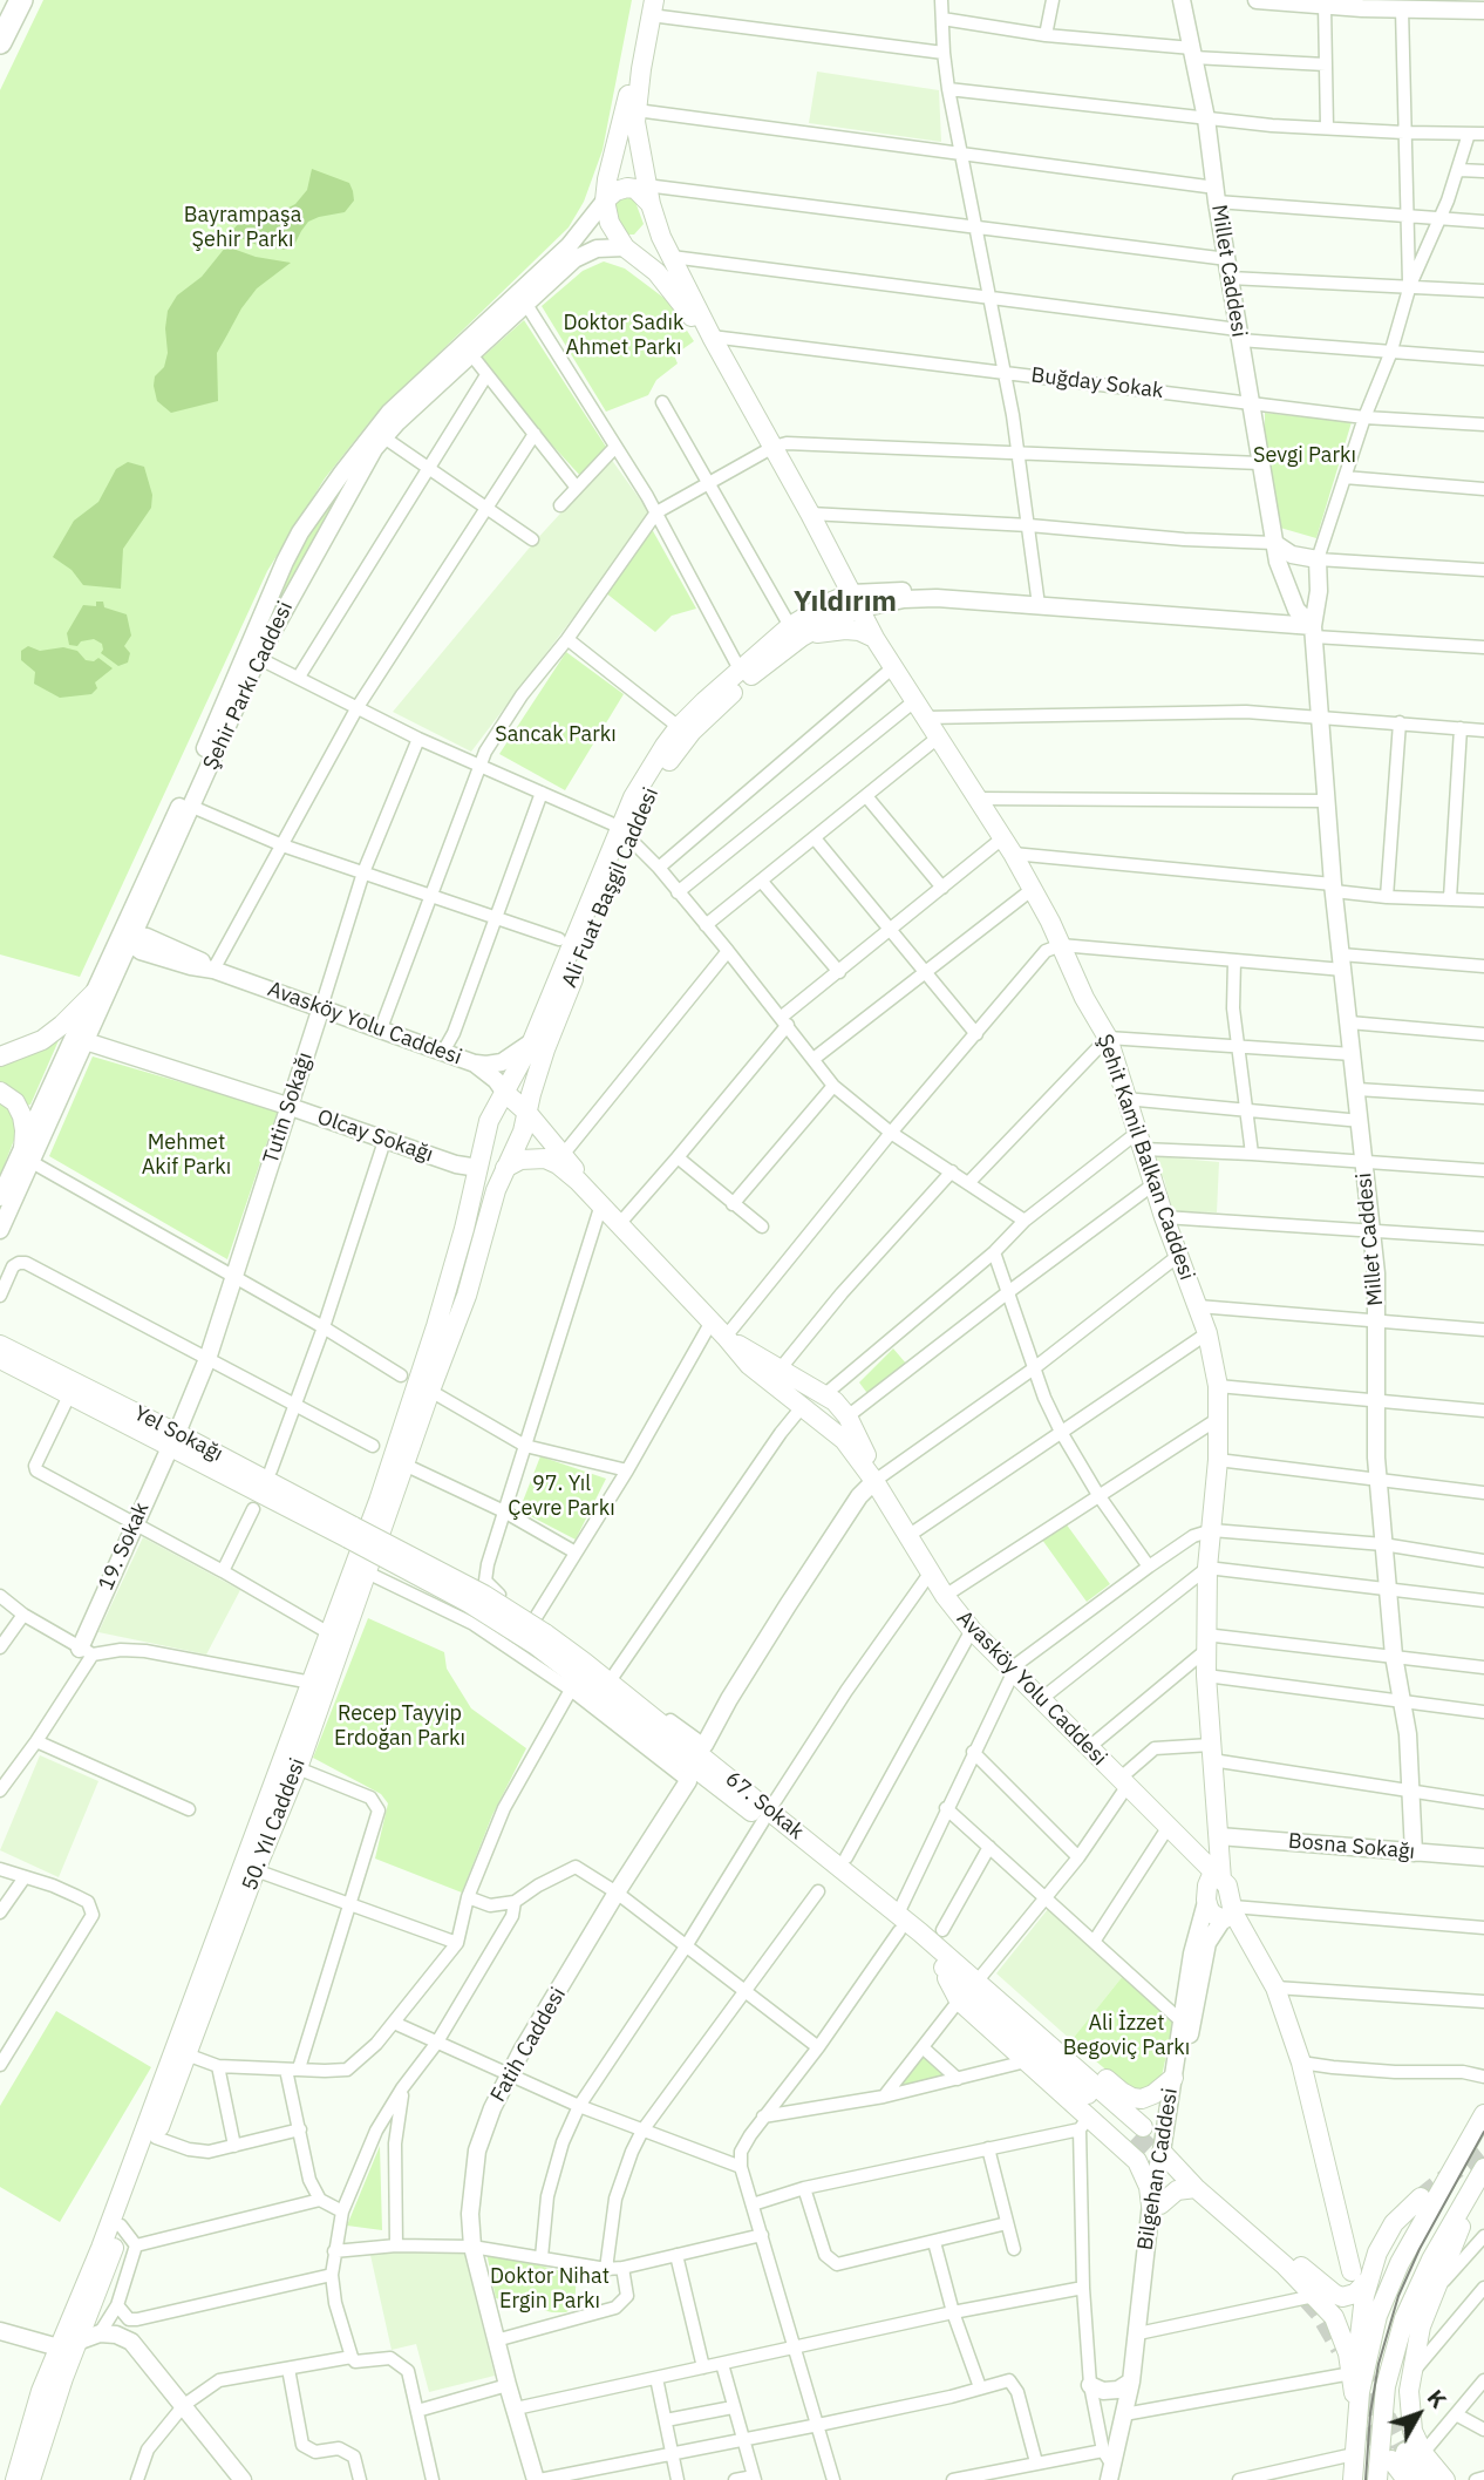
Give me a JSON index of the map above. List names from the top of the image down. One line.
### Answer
{"streets":{"main road":["Millet Caddesi","Şehir Parkı Caddesi","Ali Fuat Başgil Caddesi","Avasköy Yolu Caddesi","Tutin Sokağı","Olcay Sokağı","Şehit Kamil Balkan Caddesi","Yel Sokağı","19. Sokak","67. Sokak","50. Yıl Caddesi","Bosna Sokağı","Fatih Caddesi","Bilgehan Caddesi"],"street":["Buğday Sokak"]},"crossings":[["Millet Caddesi","Buğday Sokak"],["Millet Caddesi","Bosna Sokağı"],["Buğday Sokak","Şehit Kamil Balkan Caddesi"],["Şehir Parkı Caddesi","Avasköy Yolu Caddesi"],["Şehir Parkı Caddesi","Olcay Sokağı"],["Şehir Parkı Caddesi","Şehit Kamil Balkan Caddesi"],["Ali Fuat Başgil Caddesi","Avasköy Yolu Caddesi"],["Ali Fuat Başgil Caddesi","Olcay Sokağı"],["Ali Fuat Başgil Caddesi","Şehit Kamil Balkan Caddesi"],["Ali Fuat Başgil Caddesi","50. Yıl Caddesi"],["Avasköy Yolu Caddesi","Tutin Sokağı"],["Avasköy Yolu Caddesi","Olcay Sokağı"],["Avasköy Yolu Caddesi","Şehit Kamil Balkan Caddesi"],["Avasköy Yolu Caddesi","50. Yıl Caddesi"],["Tutin Sokağı","Olcay Sokağı"],["Tutin Sokağı","Yel Sokağı"],["Tutin Sokağı","19. Sokak"],["Olcay Sokağı","50. Yıl Caddesi"],["Şehit Kamil Balkan Caddesi","Bosna Sokağı"],["Yel Sokağı","19. Sokak"],["Yel Sokağı","67. Sokak"]],"districts":["Yıldırım"],"parks":["Bayrampaşa Şehir Parkı","Doktor Sadık Ahmet Parkı","Sevgi Parkı","Sancak Parkı","Mehmet Akif Parkı","97. Yıl Çevre Parkı","Recep Tayyip Erdoğan Parkı","Ali İzzet Begoviç Parkı","Doktor Nihat Ergin Parkı"],"north":"top right"}
